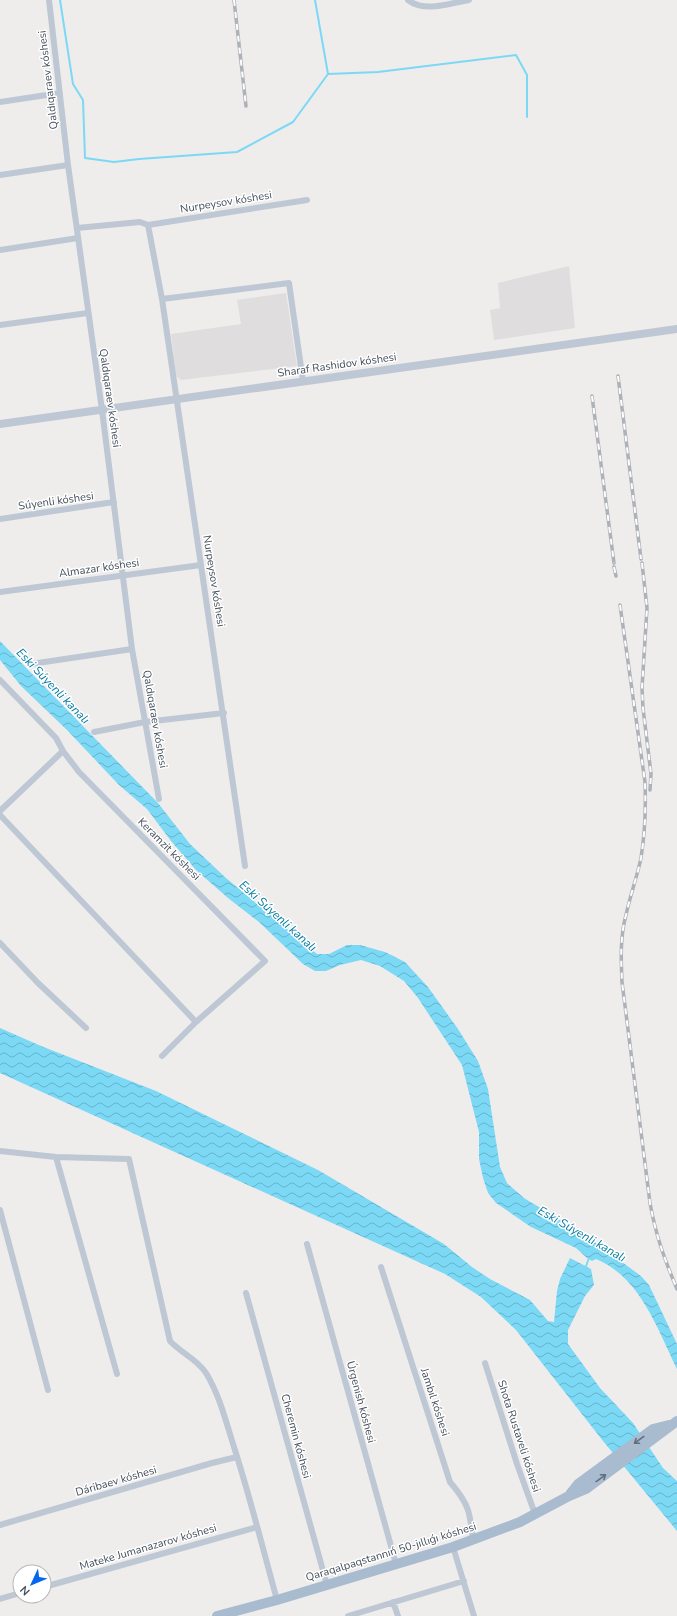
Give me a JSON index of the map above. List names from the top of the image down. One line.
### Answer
{"streets":{"main road":["Qaraqalpaqstannıń 50-jıllıǵı kóshesi"],"street":["Qaldıqaraev kóshesi","Nurpeysov kóshesi","Sharaf Rashidov kóshesi","Súyenli kóshesi","Almazar kóshesi","Keramzit kóshesi","Úrgenish kóshesi","Jambıl kóshesi","Cheremin kóshesi","Shota Rustaveli kóshesi","Dáribaev kóshesi","Mateke Jumanazarov kóshesi"]},"crossings":[["Qaldıqaraev kóshesi","Nurpeysov kóshesi"],["Qaldıqaraev kóshesi","Sharaf Rashidov kóshesi"],["Qaldıqaraev kóshesi","Súyenli kóshesi"],["Qaldıqaraev kóshesi","Almazar kóshesi"],["Nurpeysov kóshesi","Sharaf Rashidov kóshesi"],["Nurpeysov kóshesi","Almazar kóshesi"],["Úrgenish kóshesi","Qaraqalpaqstannıń 50-jıllıǵı kóshesi"],["Jambıl kóshesi","Qaraqalpaqstannıń 50-jıllıǵı kóshesi"],["Cheremin kóshesi","Qaraqalpaqstannıń 50-jıllıǵı kóshesi"],["Shota Rustaveli kóshesi","Qaraqalpaqstannıń 50-jıllıǵı kóshesi"]],"water":["Eski Súyenli kanalı"],"north":"bottom left"}
